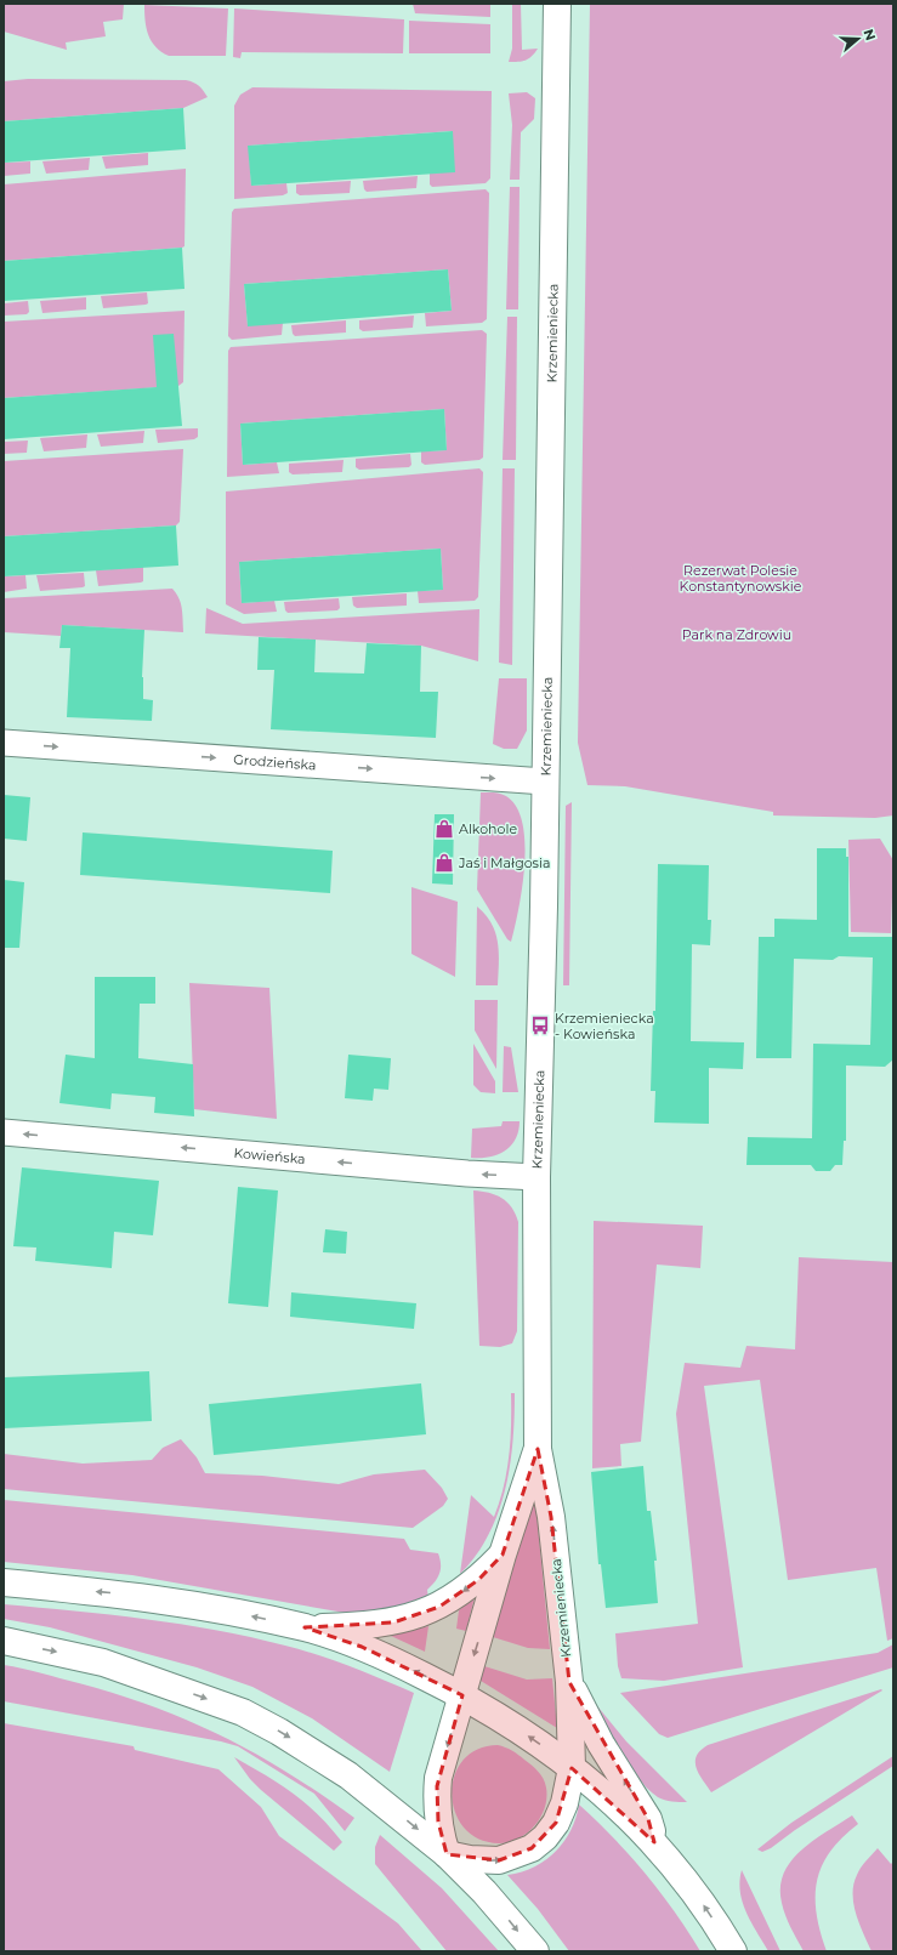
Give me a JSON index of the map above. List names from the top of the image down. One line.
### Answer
{"streets":{"main road":["Krzemieniecka"],"street":["Grodzieńska","Kowieńska"]},"crossings":[["Krzemieniecka","Grodzieńska"],["Krzemieniecka","Kowieńska"]],"one_way":["Grodzieńska","Kowieńska"],"parks":["Rezerwat Polesie Konstantynowskie","Park na Zdrowiu"],"places":{"shop":["Alkohole","Jaś i Małgosia"],"bus stop":["Krzemieniecka - Kowieńska"]},"north":"right"}
